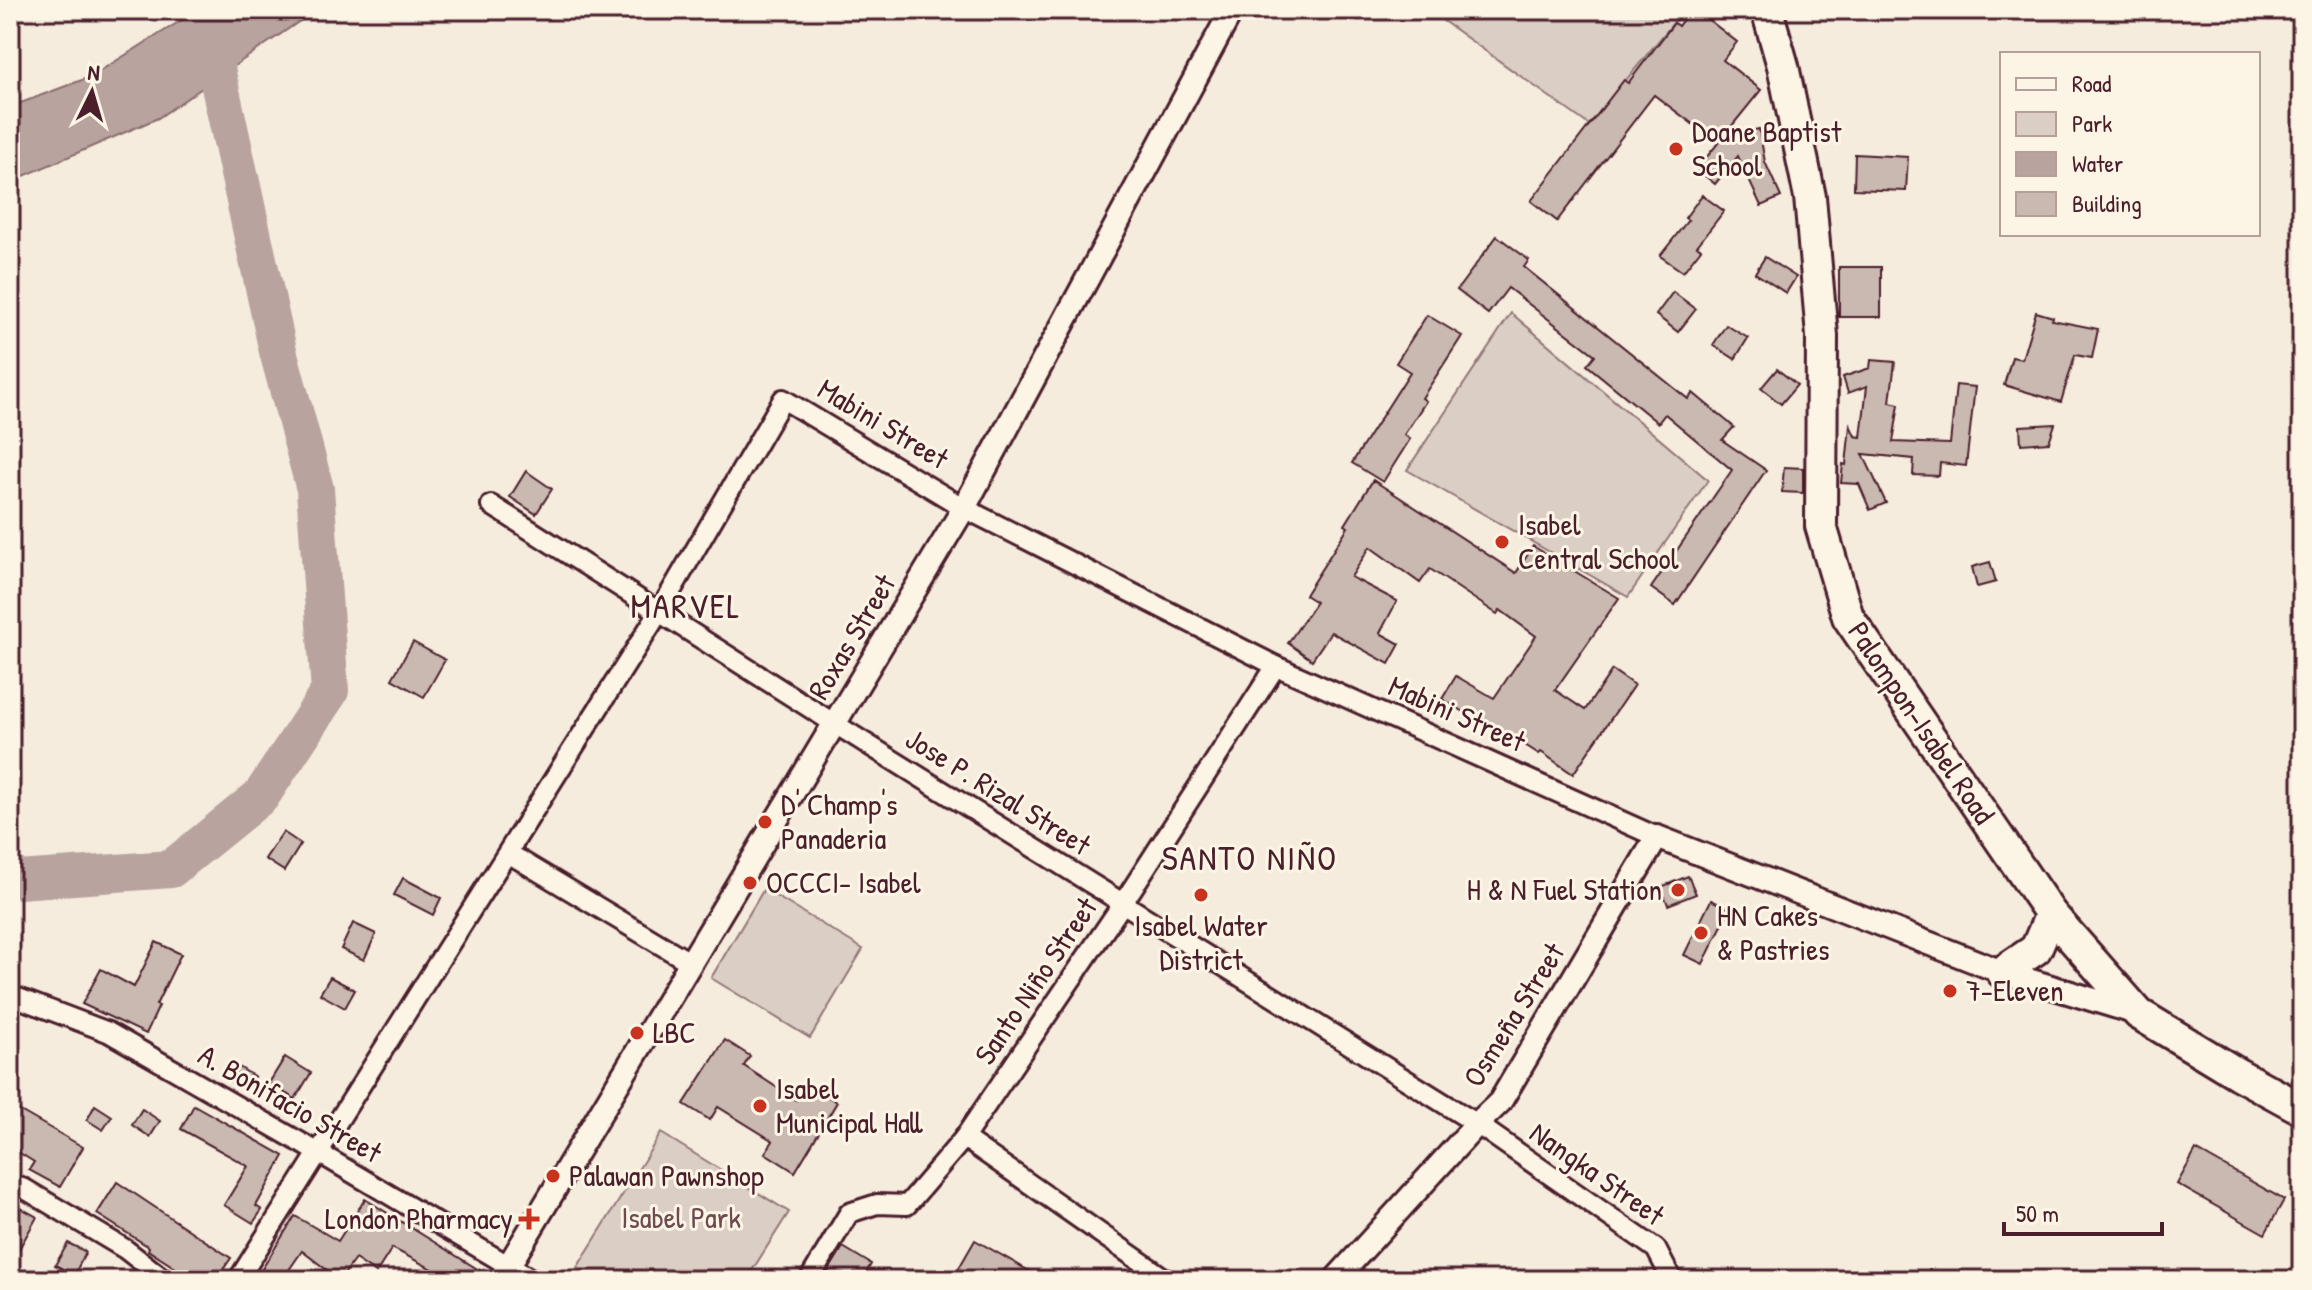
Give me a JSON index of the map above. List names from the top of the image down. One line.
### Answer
{"streets":{"highway":["Palompon-Isabel Road"],"street":["Mabini Street","Roxas Street","Jose P. Rizal Street","Santo Niño Street","Osmeña Street","A. Bonifacio Street","Nangka Street"]},"crossings":[["Mabini Street","Roxas Street"],["Mabini Street","Palompon-Isabel Road"],["Mabini Street","Jose P. Rizal Street"],["Mabini Street","Santo Niño Street"],["Mabini Street","Osmeña Street"],["Roxas Street","Jose P. Rizal Street"],["Roxas Street","A. Bonifacio Street"],["Jose P. Rizal Street","Santo Niño Street"],["Jose P. Rizal Street","Osmeña Street"],["Jose P. Rizal Street","Nangka Street"],["Osmeña Street","Nangka Street"]],"districts":["MARVEL","SANTO NIÑO"],"parks":["Isabel Park"],"places":{"other":["Doane Baptist School","Isabel Central School","D' Champ's Panaderia","OCCCI- Isabel","H & N Fuel Station","Isabel Water District","HN Cakes & Pastries","7-Eleven","LBC","Isabel Municipal Hall","Palawan Pawnshop"],"health":["London Pharmacy"]},"legend":["Road","Park","Water","Building"],"scale_bar":"50 m","north":"top"}
